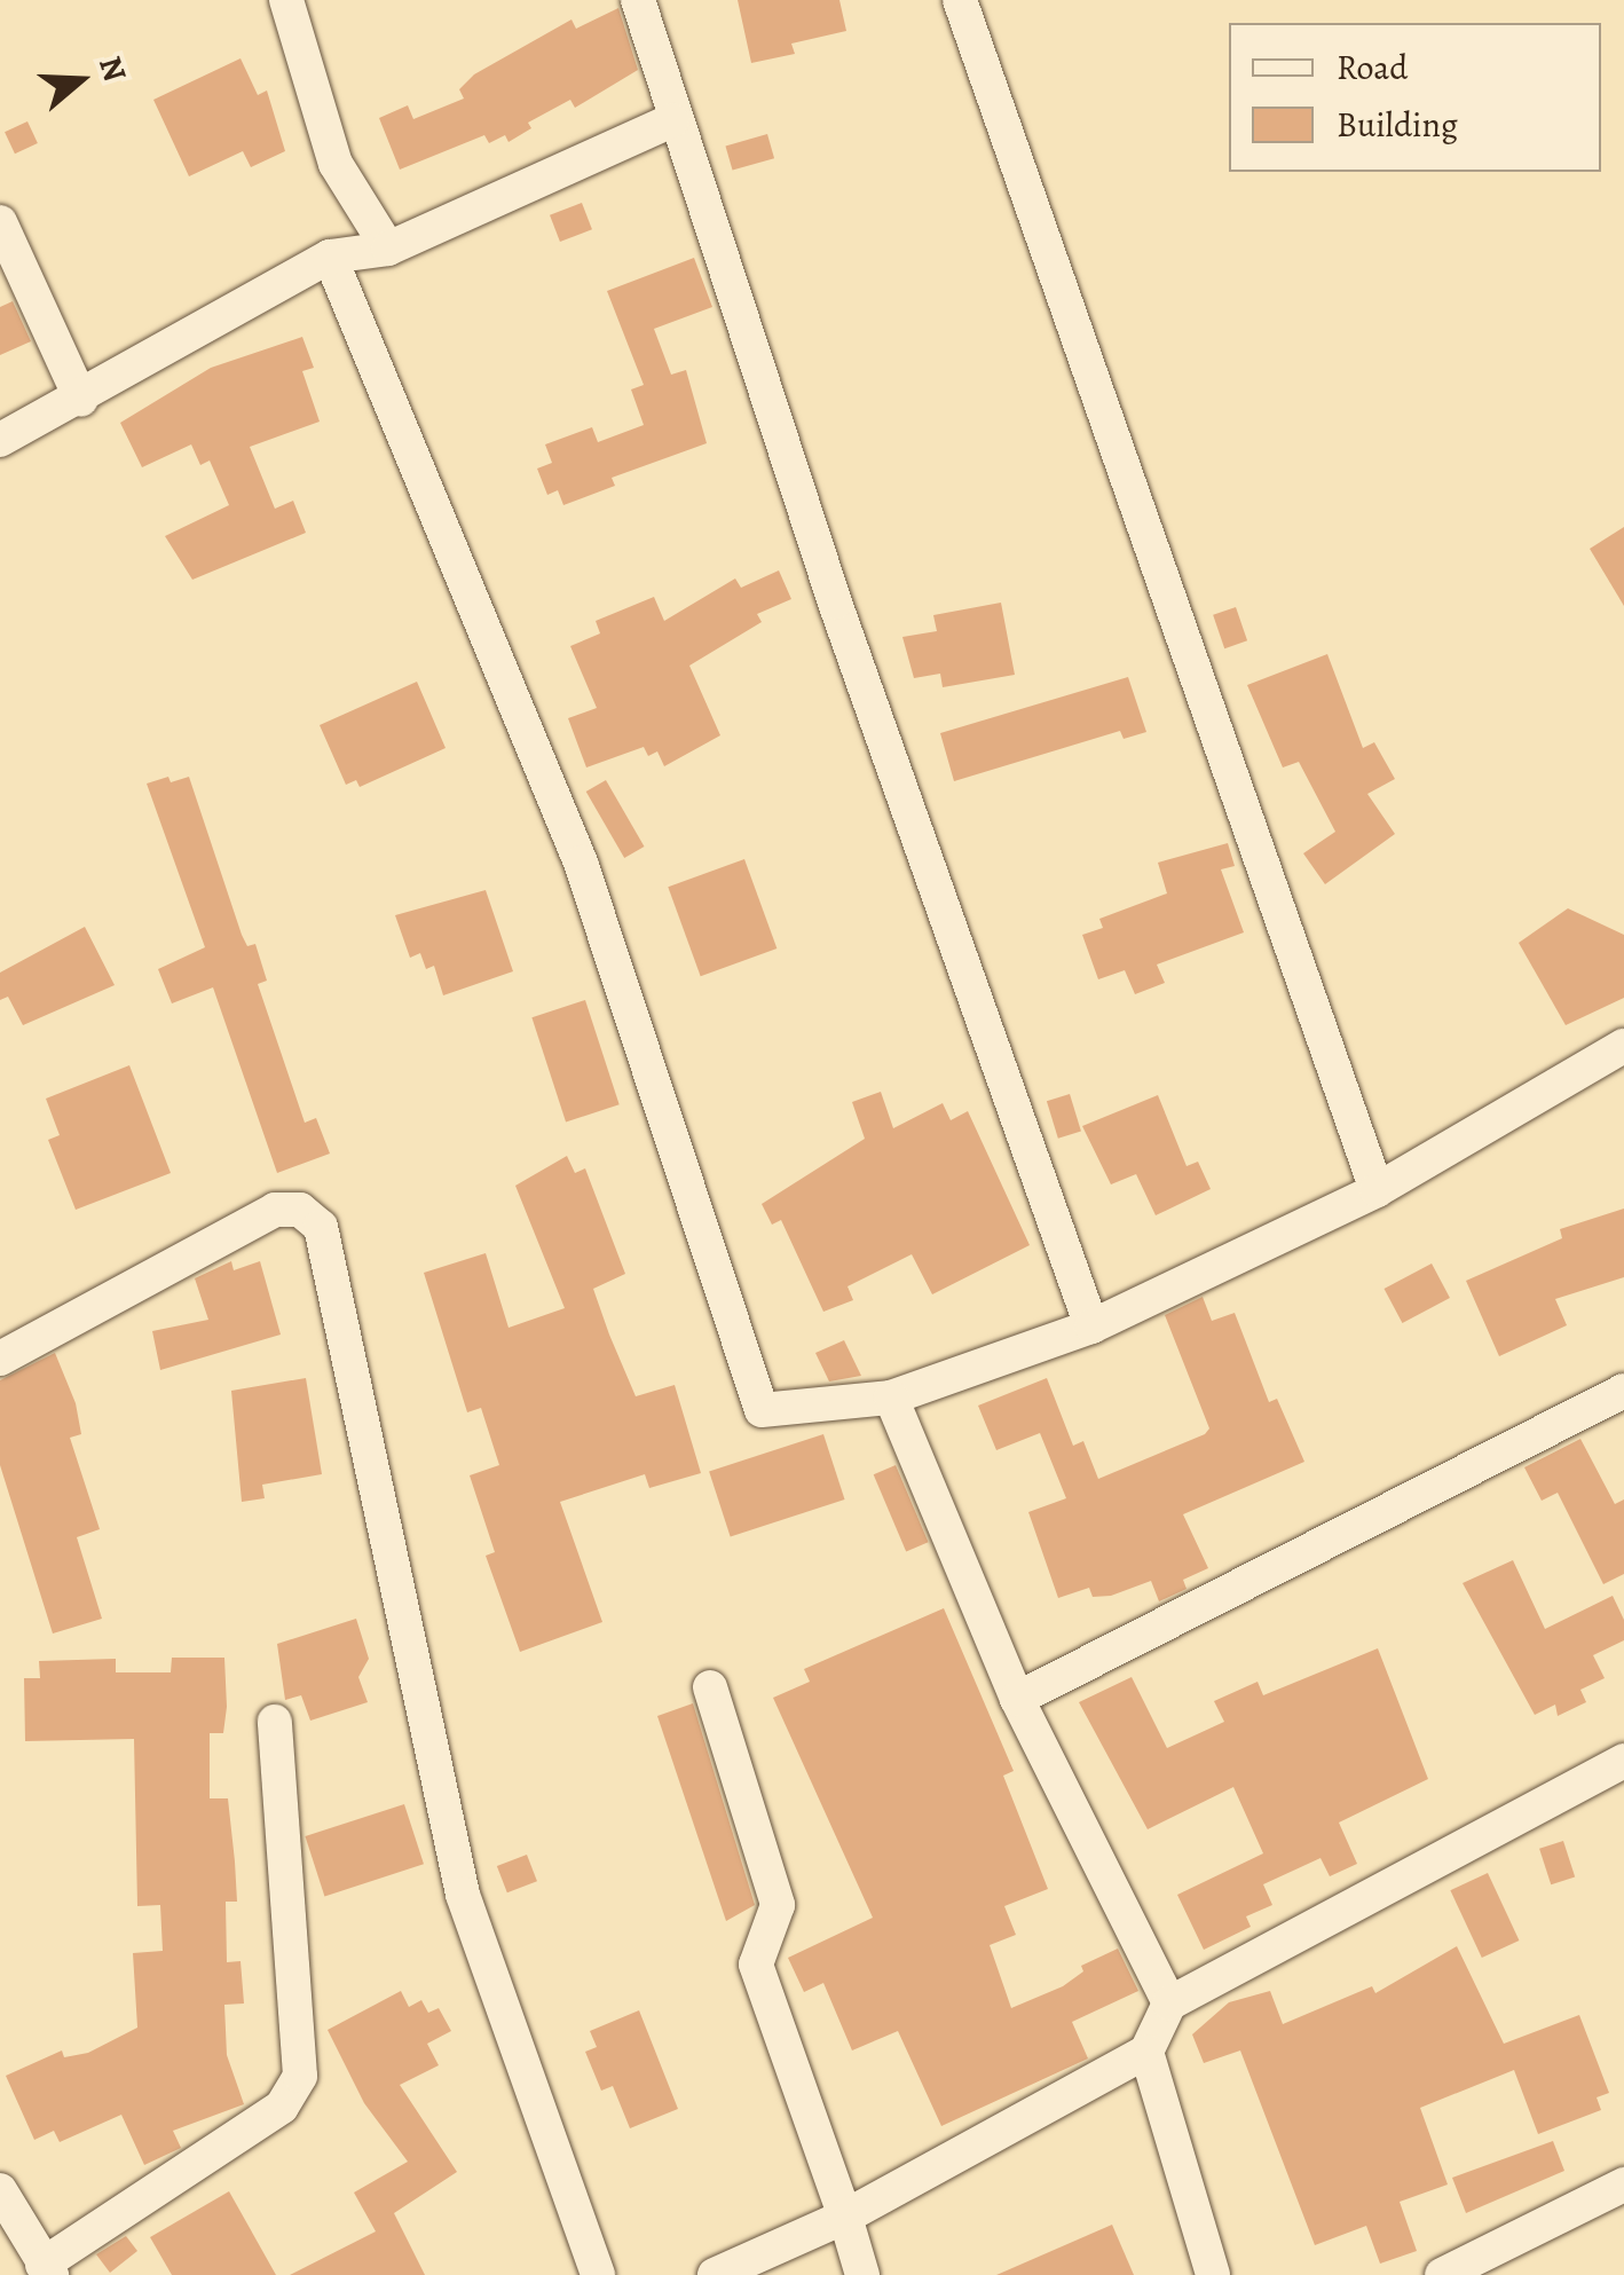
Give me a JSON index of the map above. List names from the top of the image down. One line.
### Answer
{"legend":["Road","Building"],"north":"right"}
